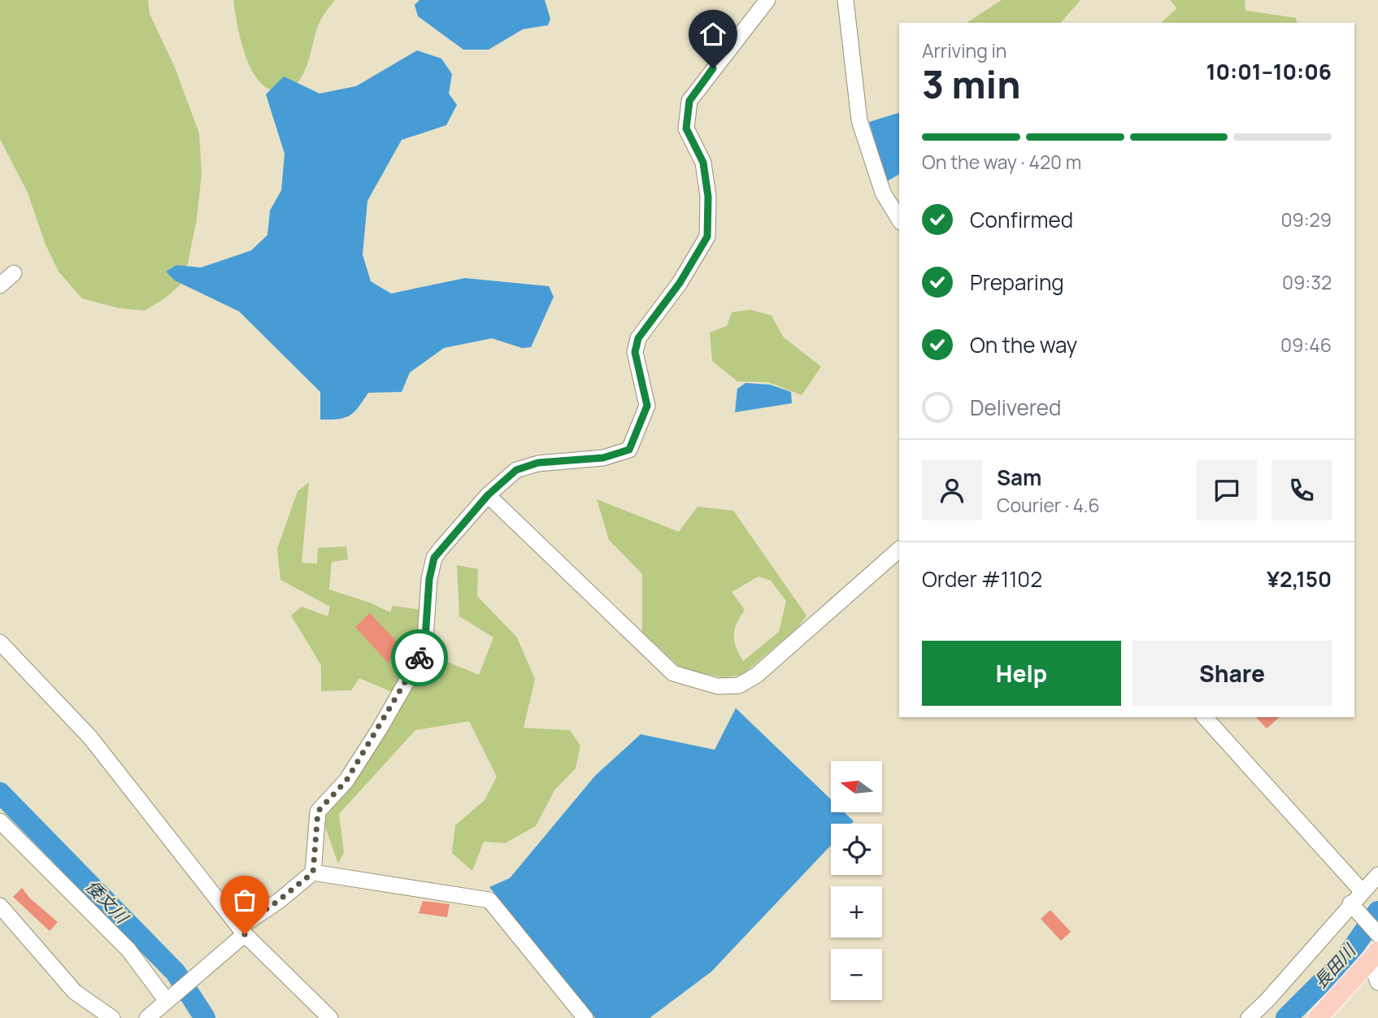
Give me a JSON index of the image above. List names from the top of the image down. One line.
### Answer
{"water":["倭文川","長田川"],"north":"left","page":{"heading":["3 min","Arriving in","10:01–10:06"],"panel":["Sam","Courier · 4.6","Order #1102","¥2,150"],"bar":"On the way · 420 m","list":[["Confirmed","09:29"],["Preparing","09:32"],["On the way","09:46"],"Delivered"],"buttons":["Help","Share"],"map_buttons":["+","−"]}}
